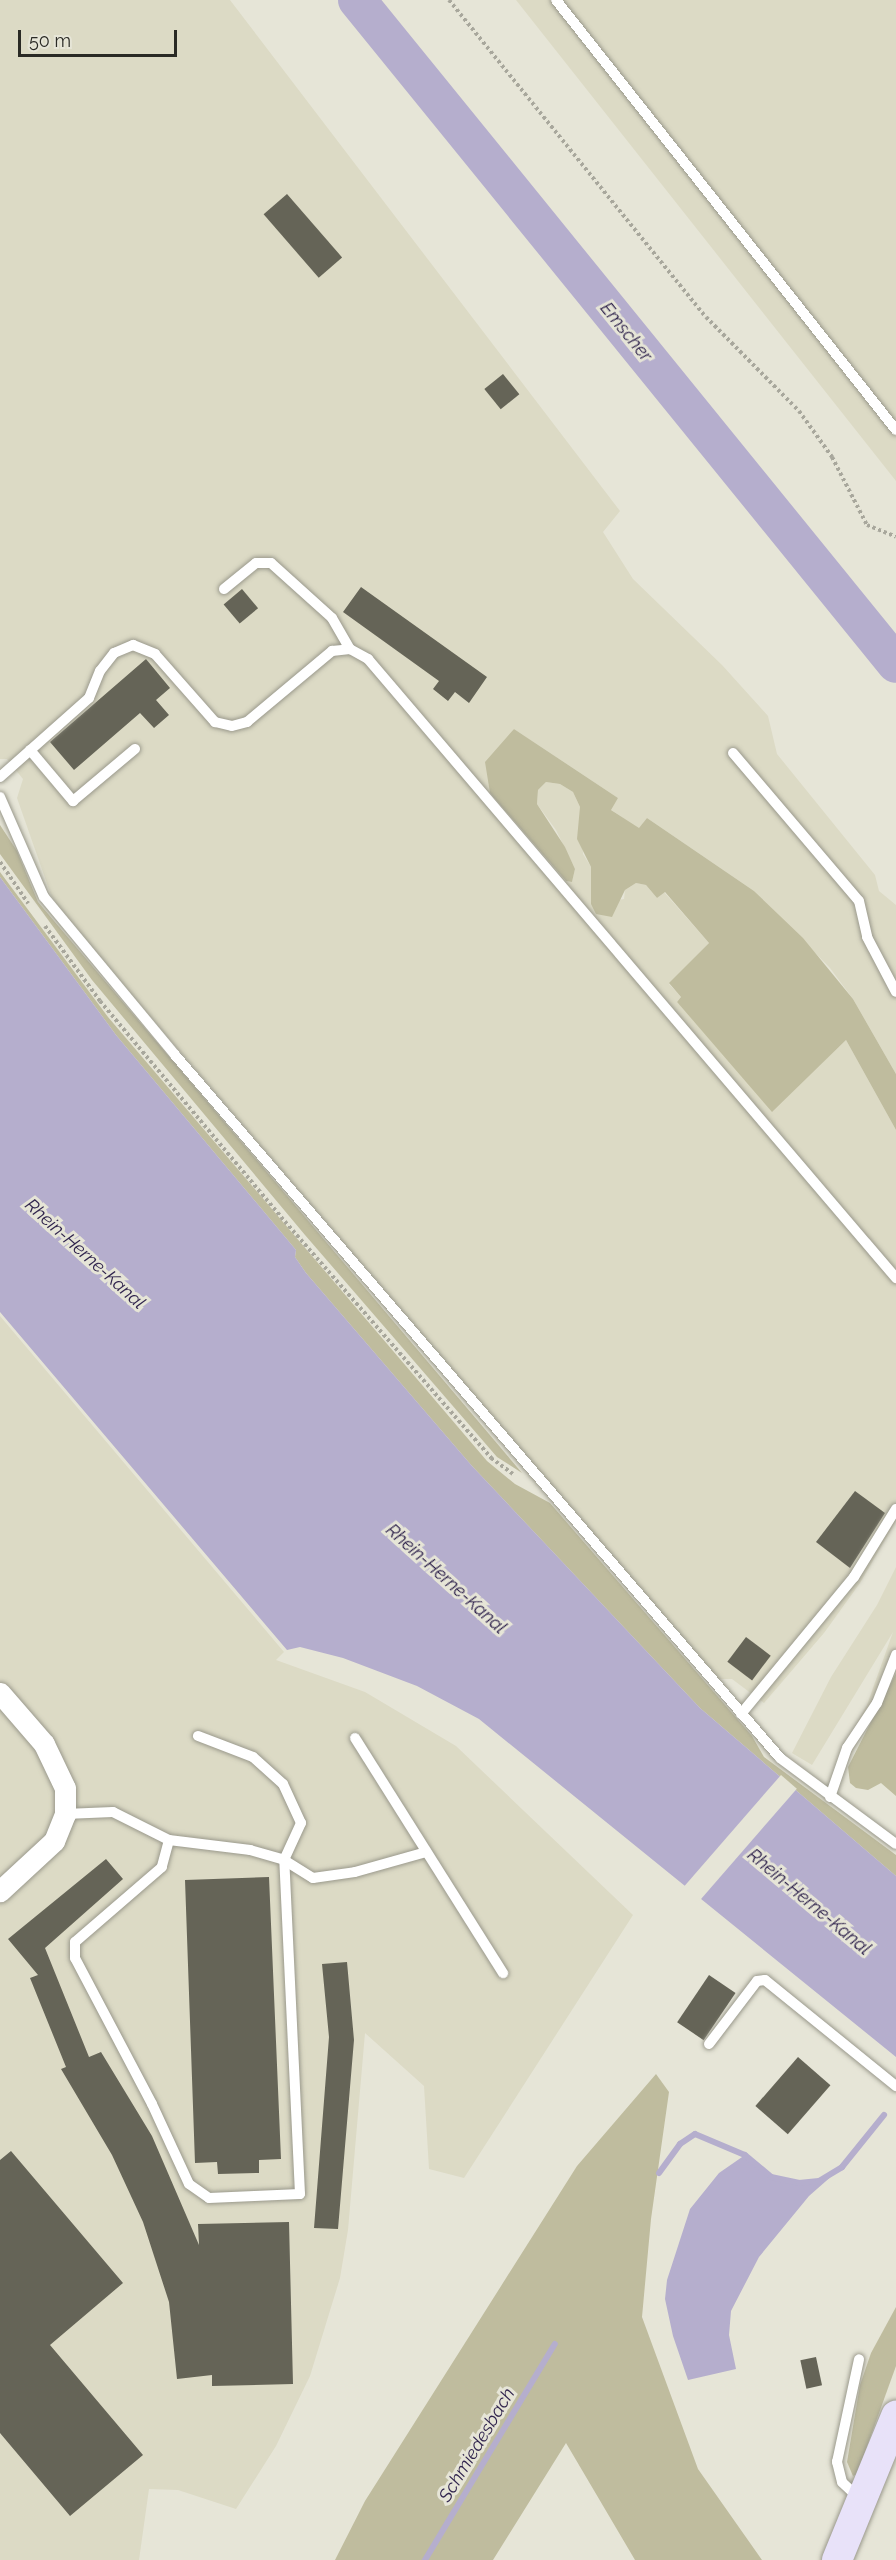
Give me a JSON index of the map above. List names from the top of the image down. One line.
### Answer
{"water":["Emscher","Rhein-Herne-Kanal","Schmiedesbach"],"scale_bar":"50 m"}
